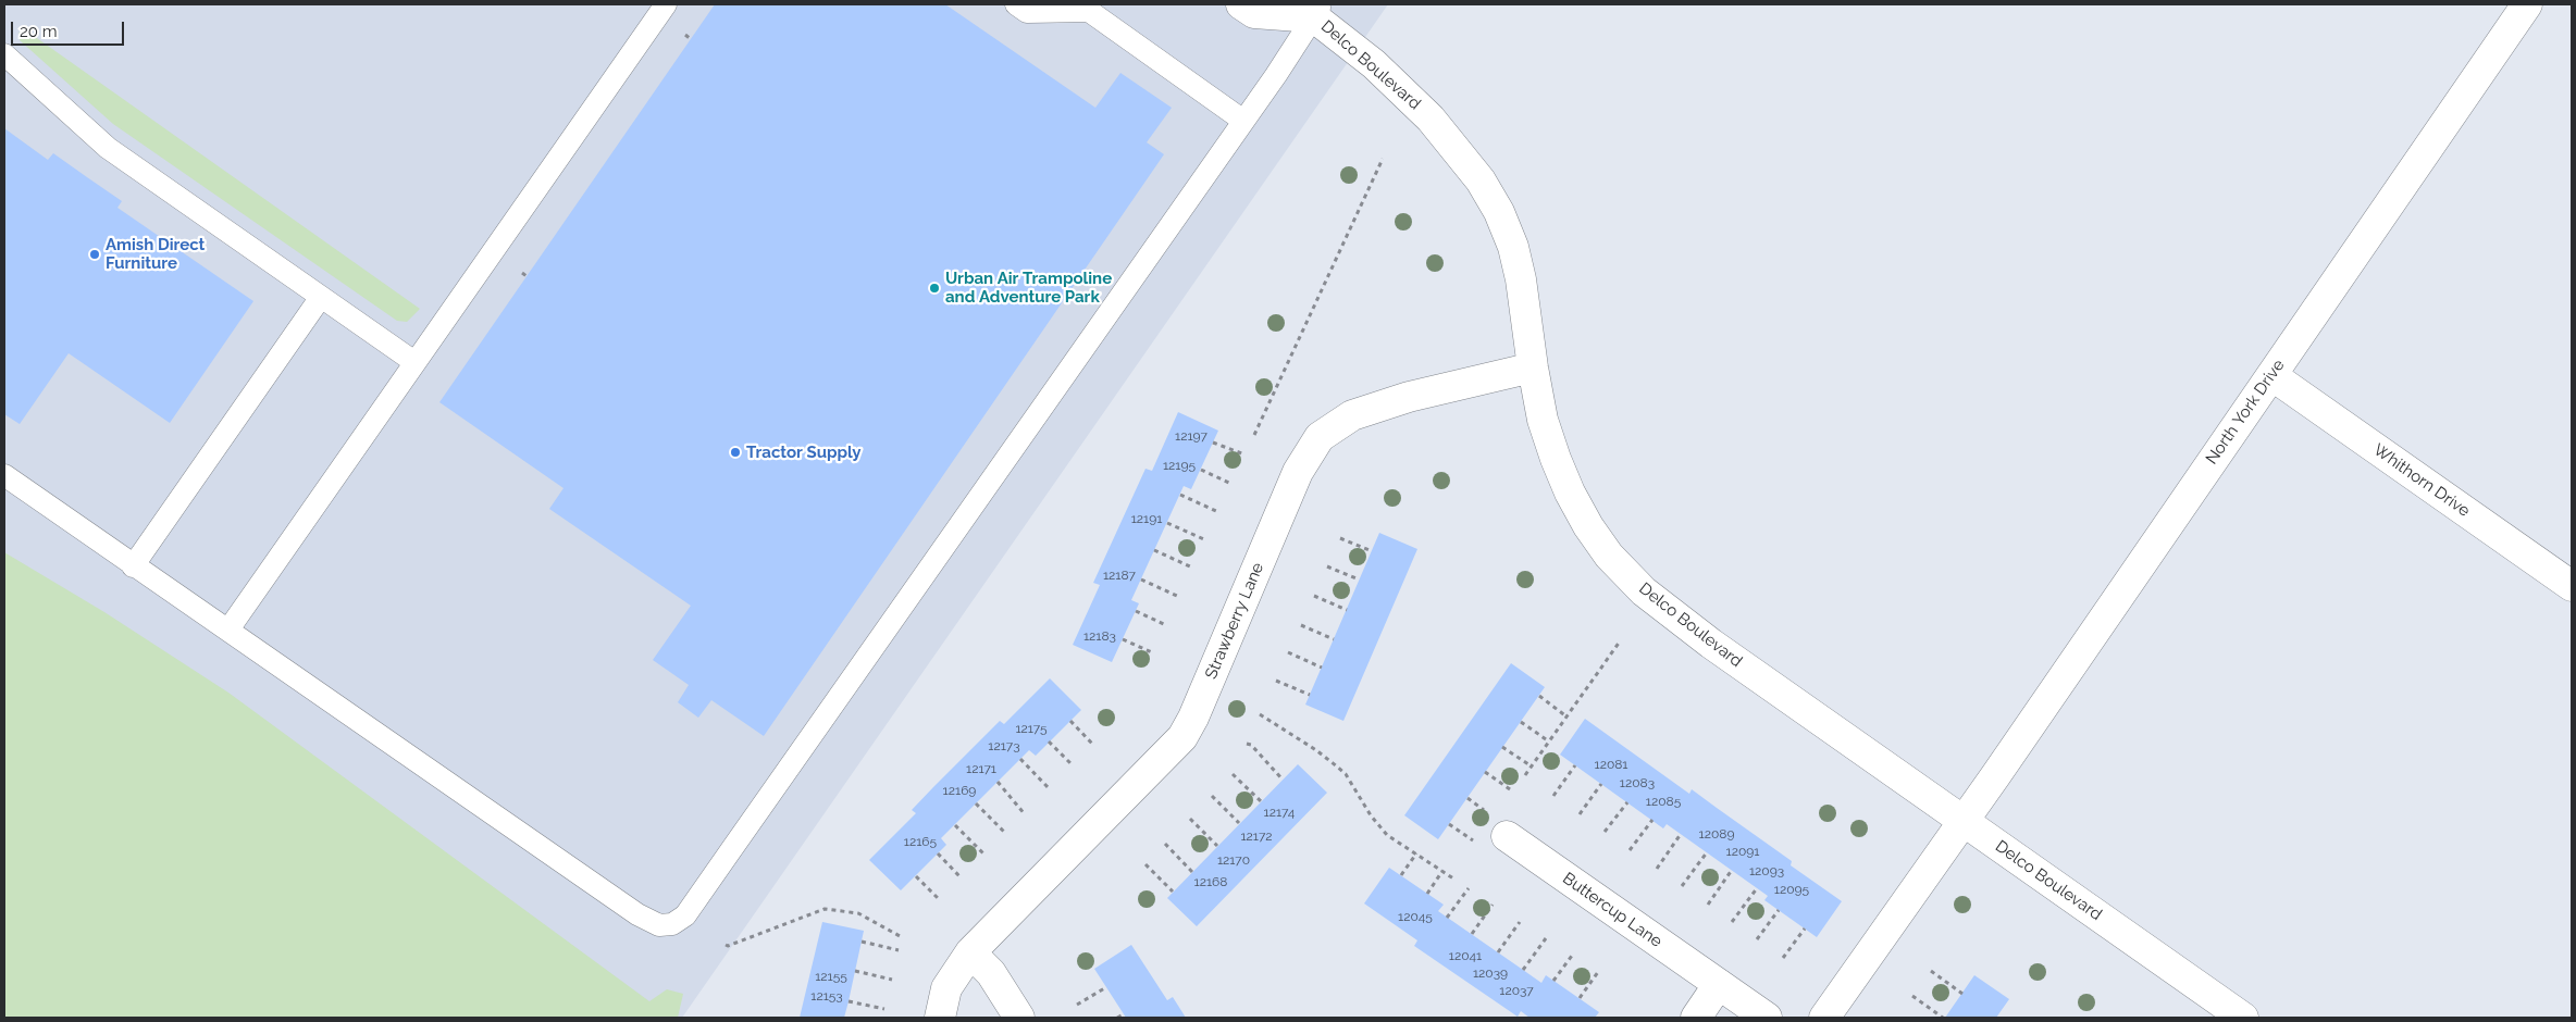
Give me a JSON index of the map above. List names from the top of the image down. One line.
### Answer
{"streets":{"street":["Delco Boulevard","North York Drive","Whithorn Drive","Strawberry Lane","Buttercup Lane"]},"crossings":[["Delco Boulevard","North York Drive"],["Delco Boulevard","Strawberry Lane"],["North York Drive","Whithorn Drive"]],"places":["Amish Direct Furniture","Urban Air Trampoline and Adventure Park","Tractor Supply"],"house_numbers":["12197","12195","12191","12187","12183","12175","12173","12081","12171","12083","12169","12085","12174","12089","12172","12165","12091","12170","12093","12168","12095","12045","12041","12039","12155","12037","12153"],"scale_bar":"20 m"}
